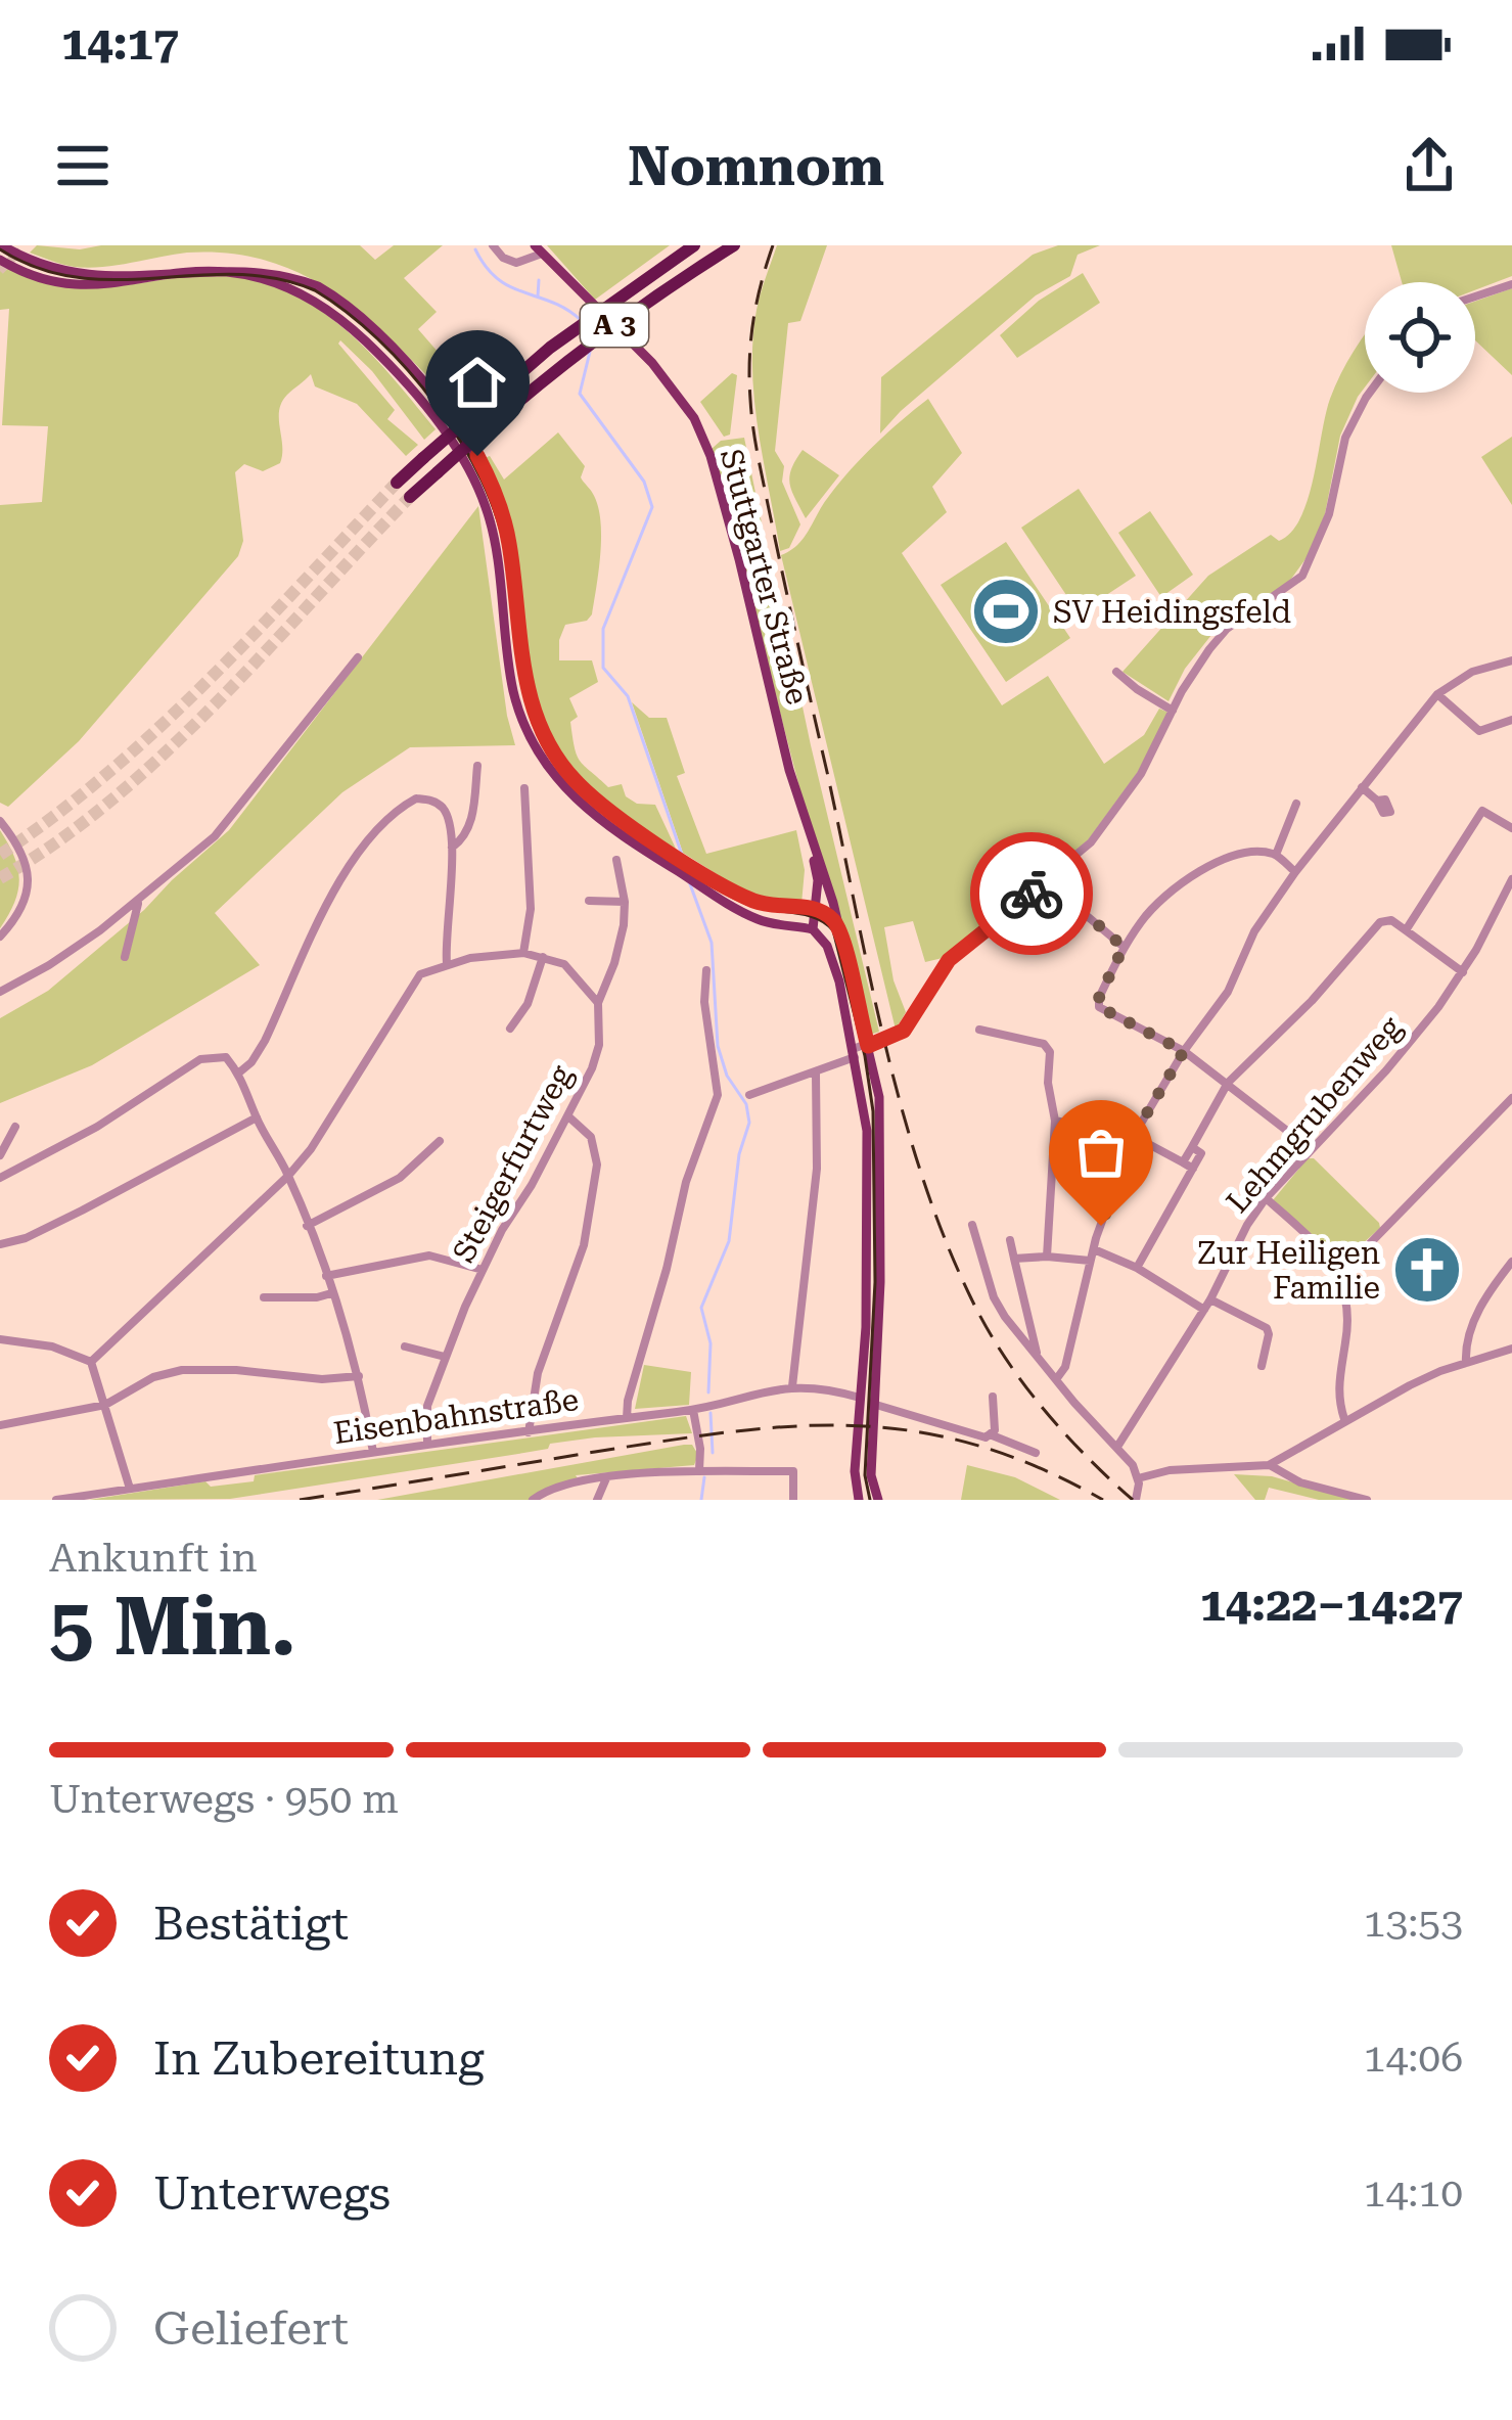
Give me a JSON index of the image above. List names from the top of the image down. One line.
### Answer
{"streets":{"highway":["A 3"],"main road":["Stuttgarter Straße"],"street":["Lehmgrubenweg","Steigerfurtweg","Eisenbahnstraße"]},"crossings":[["Steigerfurtweg","Eisenbahnstraße"]],"places":{"sports":["SV Heidingsfeld"],"church":["Zur Heiligen Familie"]},"page":{"status":"14:17","header":"Nomnom","heading":["5 Min.","Ankunft in","14:22–14:27"],"bar":"Unterwegs · 950 m","list":[["Bestätigt","13:53"],["In Zubereitung","14:06"],["Unterwegs","14:10"],"Geliefert"]}}
